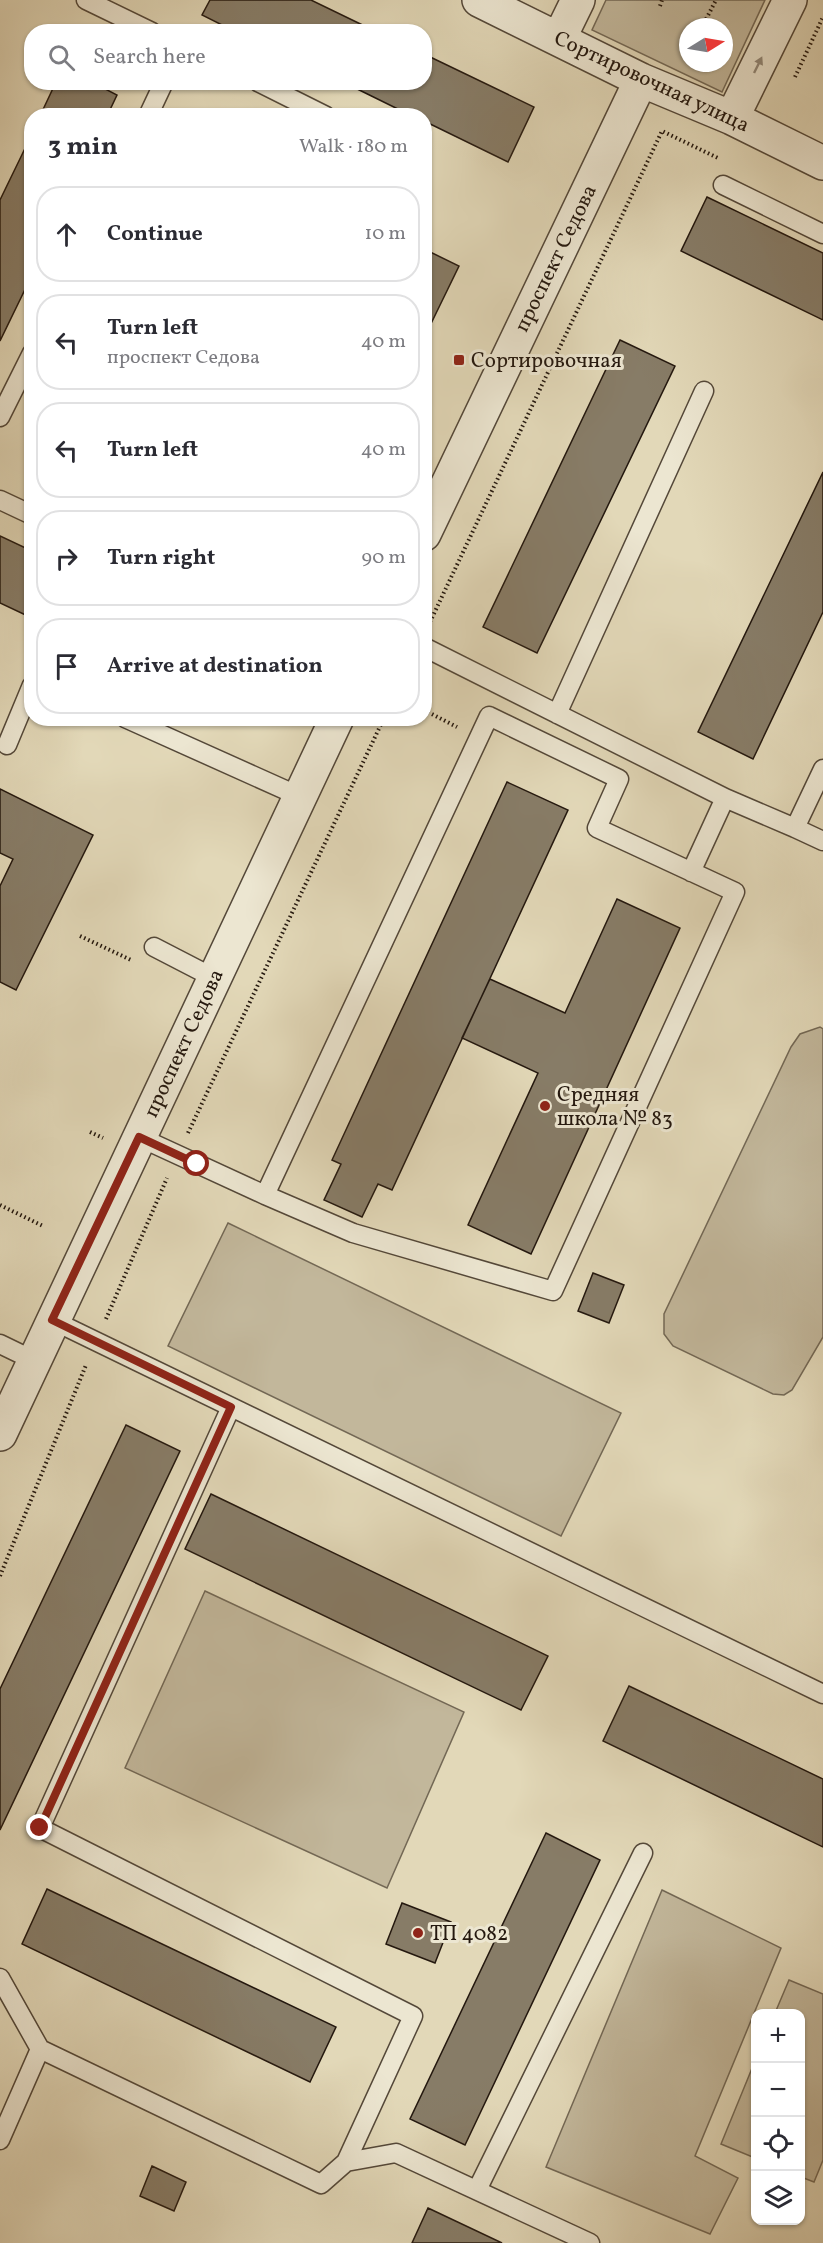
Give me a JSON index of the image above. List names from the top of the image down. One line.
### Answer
{"streets":{"street":["Сортировочная улица","проспект Седова"]},"crossings":[["Сортировочная улица","проспект Седова"]],"places":{"transit":["Сортировочная"],"other":["Средняя школа № 83","ТП 4082"]},"north":"right","page":{"search":"Search here","heading":["3 min","Walk · 180 m"],"list":[["Continue","10 m"],["Turn left","проспект Седова","40 m"],["Turn left","40 m"],["Turn right","90 m"],"Arrive at destination"],"map_buttons":["+","−"]}}
